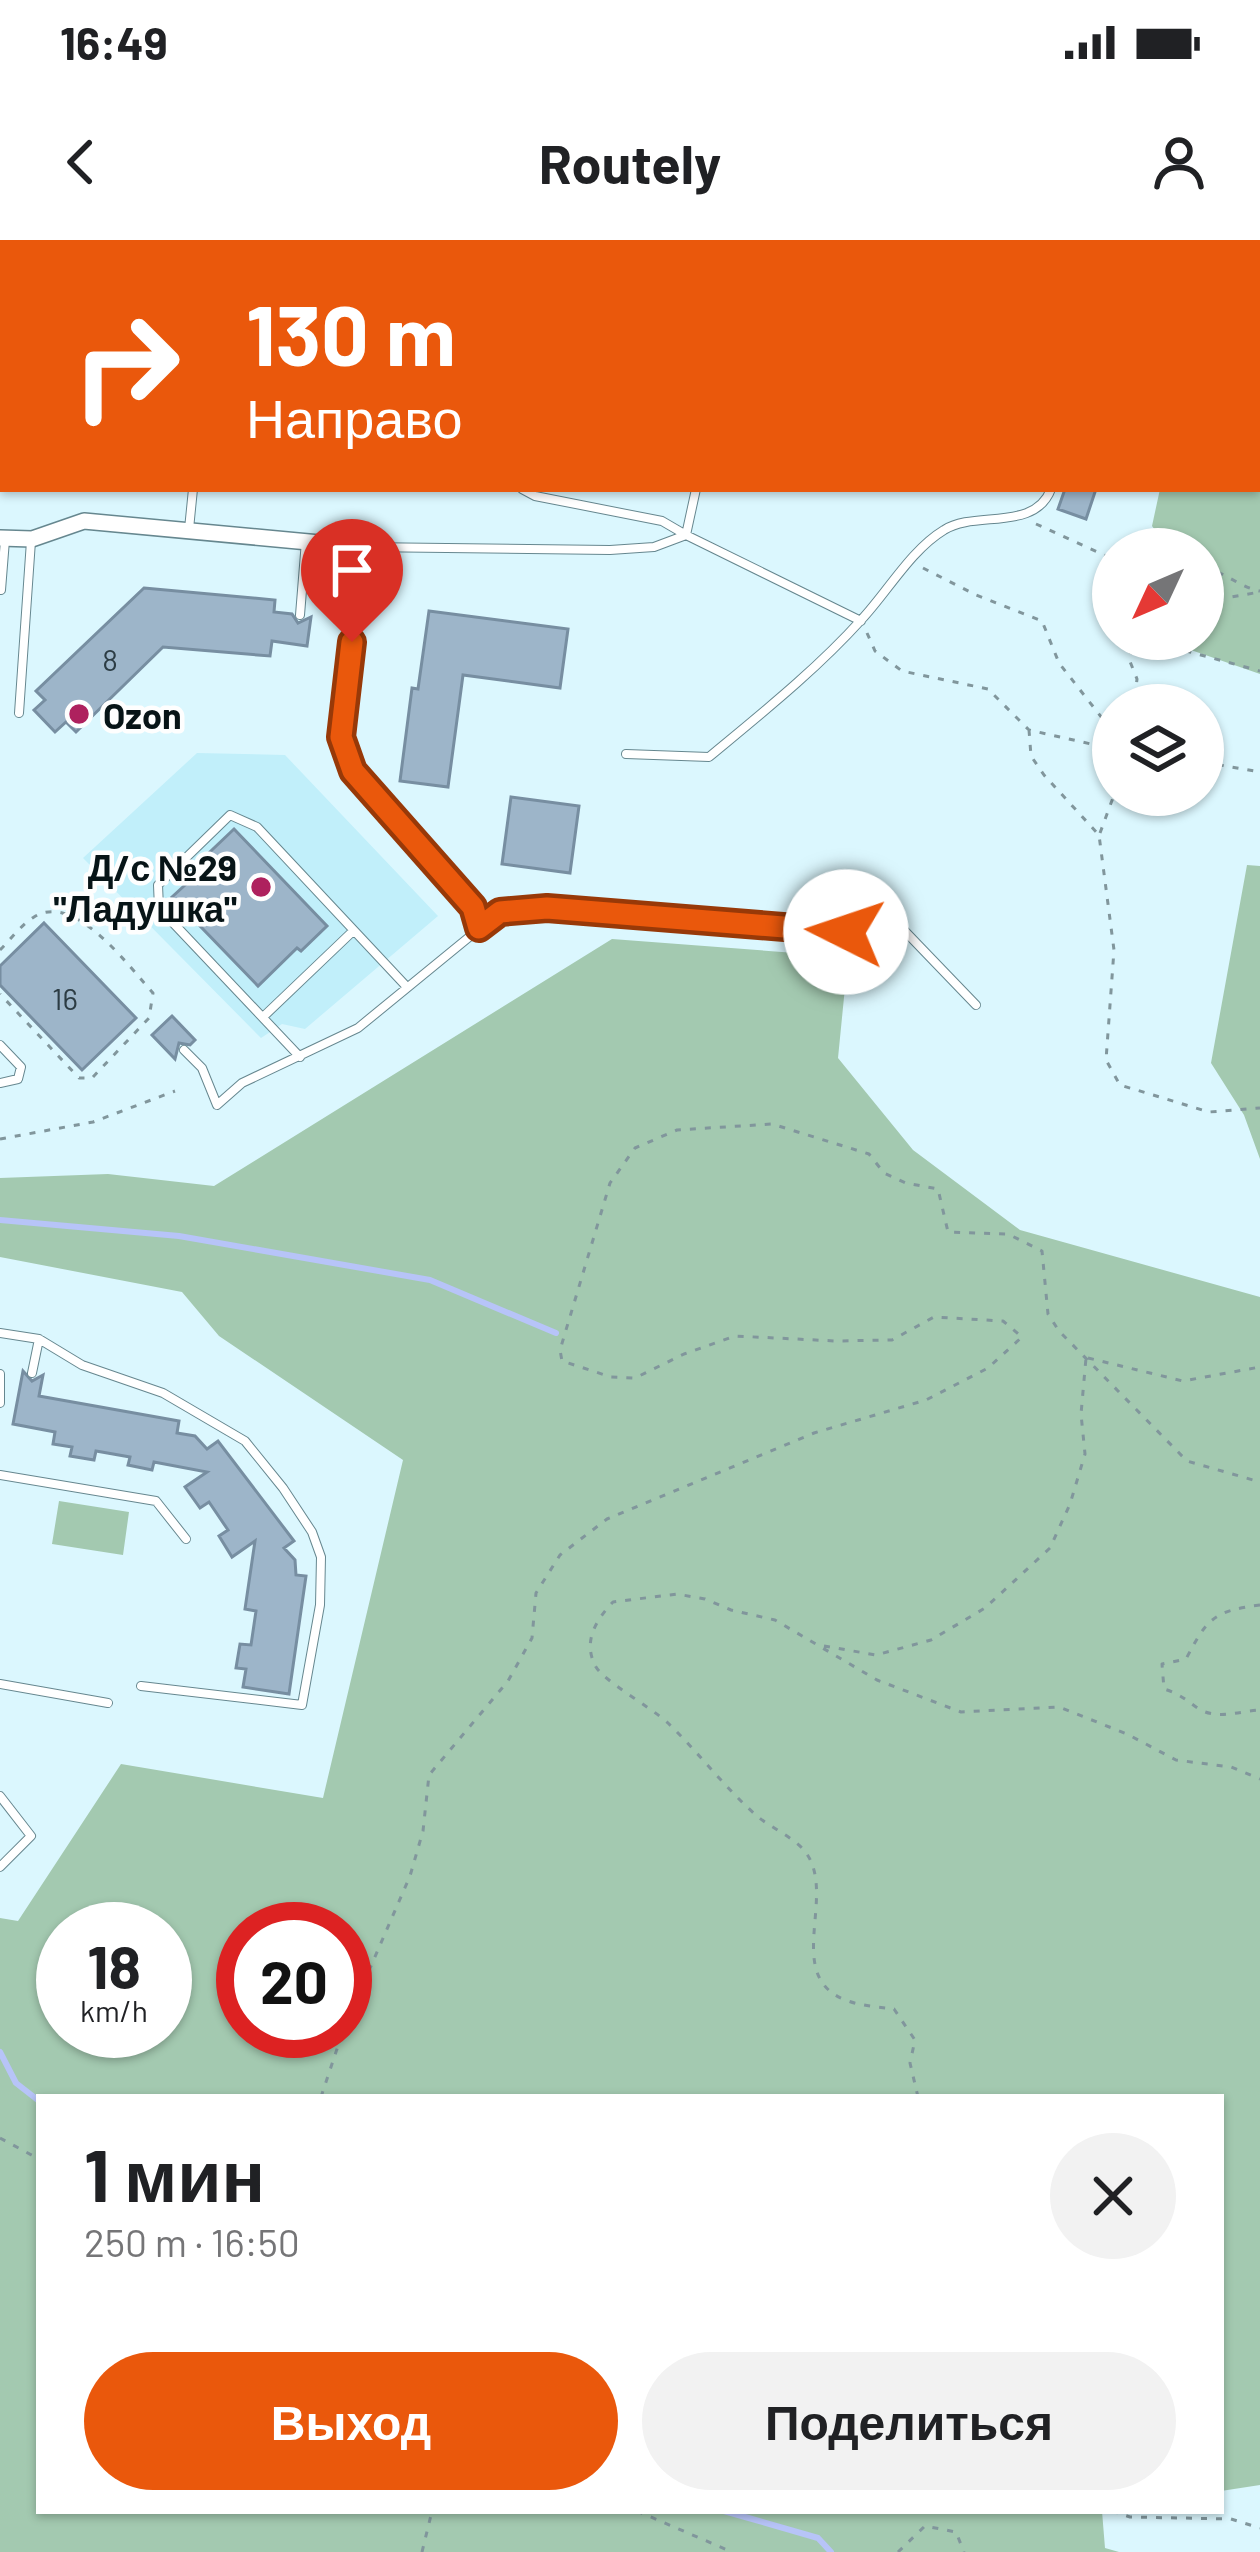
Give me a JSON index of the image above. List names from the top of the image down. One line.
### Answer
{"places":["Ozon","Д/с №29 \"Ладушка\""],"house_numbers":["8","16"],"north":"bottom left","page":{"status":"16:49","header":"Routely","turn":["130 m","Направо"],"speed":"18 km/h","limit":"20","heading":["1 мин","250 m · 16:50"],"buttons":["Выход","Поделиться"]}}
